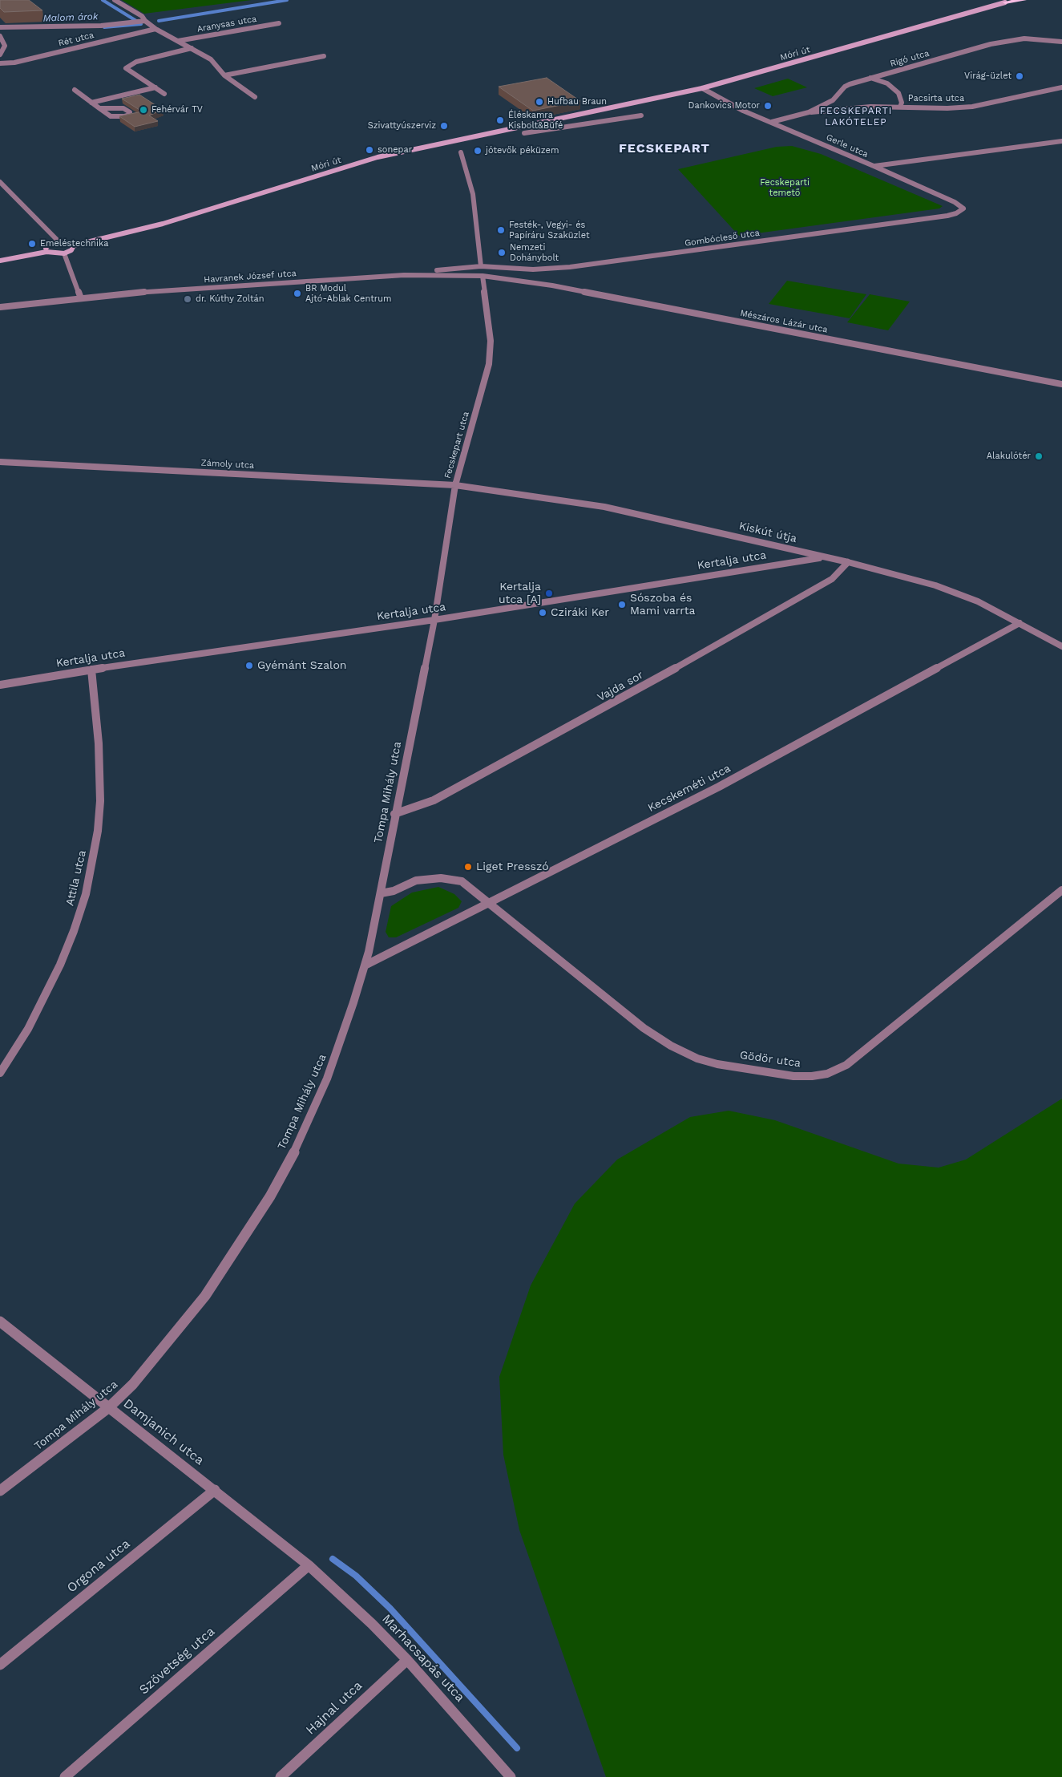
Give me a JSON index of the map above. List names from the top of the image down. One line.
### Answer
{"streets":{"main road":["Móri út"],"street":["Aranysas utca","Rét utca","Rigó utca","Pacsirta utca","Gerle utca","Gombócleső utca","Havranek József utca","Mészáros Lázár utca","Fecskepart utca","Zámoly utca","Kiskút útja","Kertalja utca","Vajda sor","Kecskeméti utca","Tompa Mihály utca","Attila utca","Gödör utca","Damjanich utca","Orgona utca","Marhacsapás utca","Szövetség utca","Hajnal utca"]},"crossings":[["Aranysas utca","Rét utca"],["Móri út","Gerle utca"],["Rigó utca","Pacsirta utca"],["Rigó utca","Gerle utca"],["Gerle utca","Gombócleső utca"],["Gombócleső utca","Havranek József utca"],["Havranek József utca","Mészáros Lázár utca"],["Havranek József utca","Fecskepart utca"],["Fecskepart utca","Zámoly utca"],["Fecskepart utca","Kiskút útja"],["Fecskepart utca","Kertalja utca"],["Fecskepart utca","Tompa Mihály utca"],["Zámoly utca","Kiskút útja"],["Kiskút útja","Kertalja utca"],["Kiskút útja","Vajda sor"],["Kiskút útja","Kecskeméti utca"],["Kertalja utca","Tompa Mihály utca"],["Kertalja utca","Attila utca"],["Vajda sor","Tompa Mihály utca"],["Kecskeméti utca","Tompa Mihály utca"],["Kecskeméti utca","Gödör utca"],["Tompa Mihály utca","Gödör utca"],["Tompa Mihály utca","Damjanich utca"],["Damjanich utca","Orgona utca"],["Damjanich utca","Marhacsapás utca"],["Damjanich utca","Szövetség utca"],["Marhacsapás utca","Szövetség utca"],["Marhacsapás utca","Hajnal utca"]],"districts":["FECSKEPARTI LAKÓTELEP","FECSKEPART"],"water":["Malom árok"],"parks":["Fecskeparti temető"],"places":["Virág-üzlet","Hufbau Braun","Dankovics Motor","Fehérvár TV","Éléskamra Kisbolt&Büfé","Szivattyúszerviz","sonepar","jótevők péküzem","Festék-, Vegyi- és Papíráru Szaküzlet","Emeléstechnika","Nemzeti Dohánybolt","BR Modul Ajtó-Ablak Centrum","dr. Kúthy Zoltán","Alakulótér","Kertalja utca [A]","Sószoba és Mami varrta","Cziráki Ker","Gyémánt Szalon","Liget Presszó"]}
